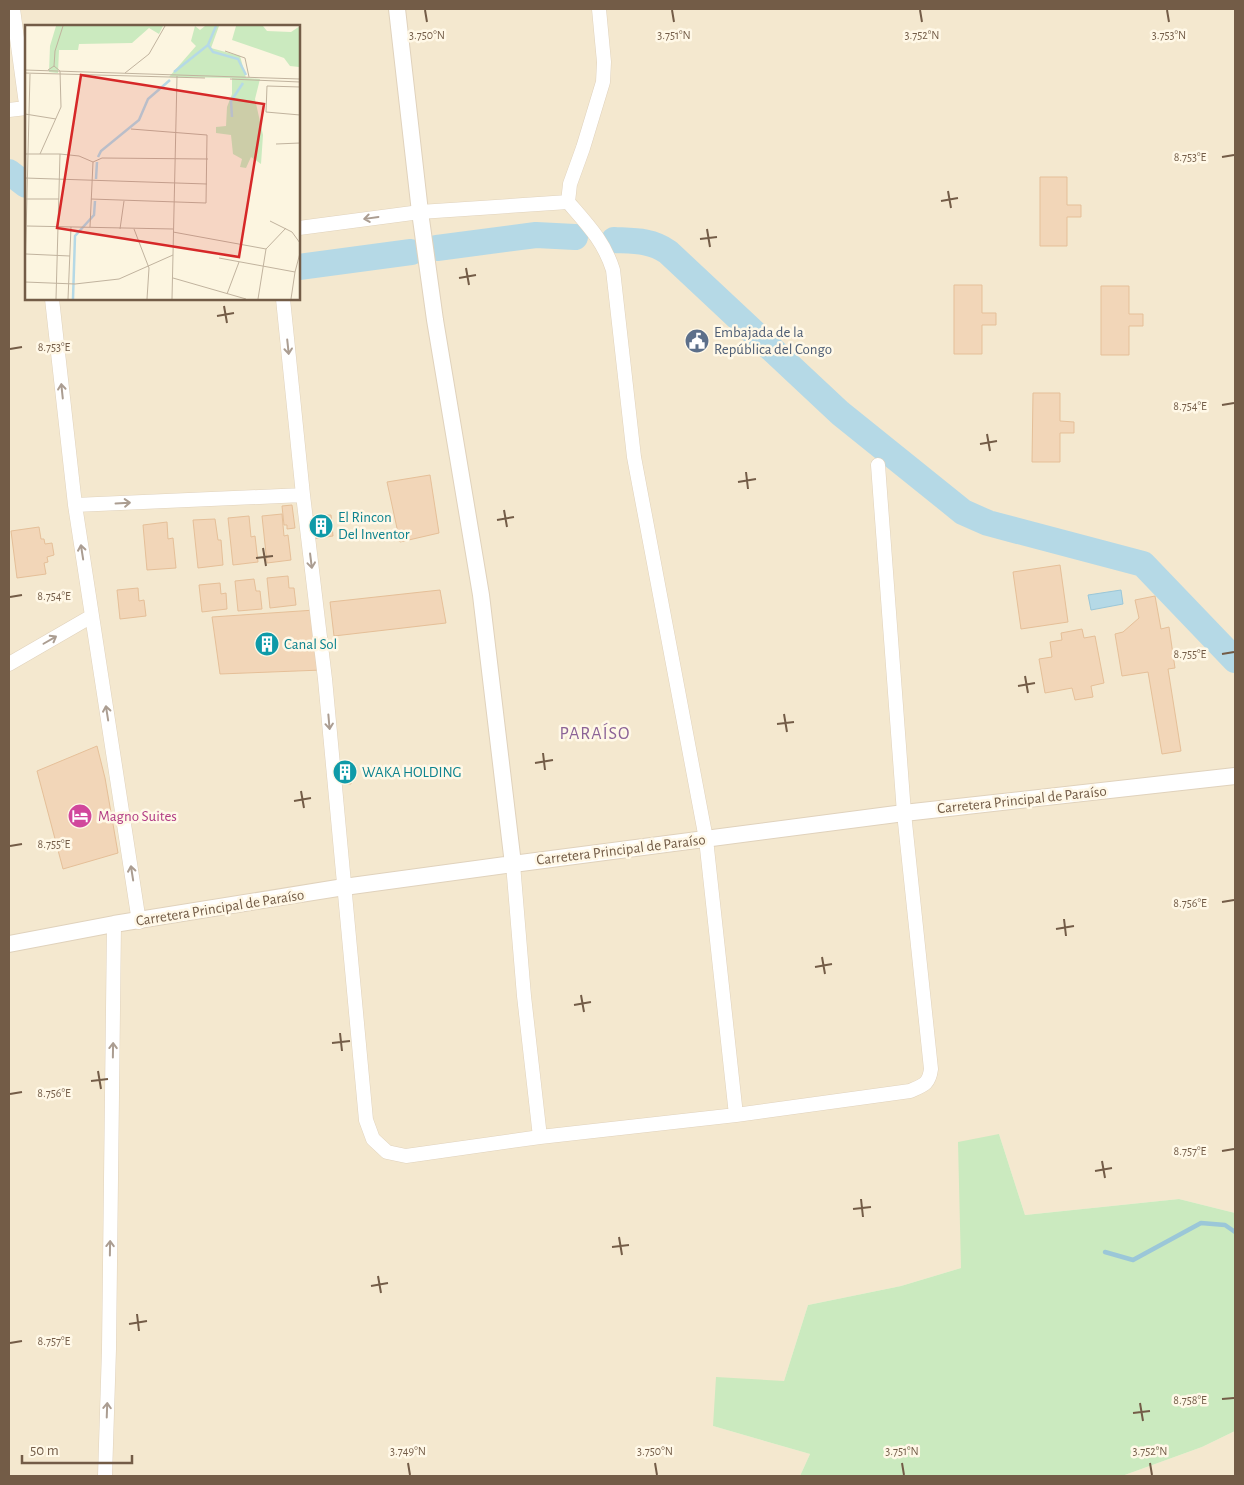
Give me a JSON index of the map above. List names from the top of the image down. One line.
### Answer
{"streets":{"street":["Carretera Principal de Paraíso"]},"districts":["PARAÍSO"],"places":{"public building":["Embajada de la República del Congo"],"building":["El Rincon Del Inventor","Canal Sol","WAKA HOLDING"],"hotel":["Magno Suites"]},"scale_bar":"50 m","coordinates":["3.750°N","3.751°N","3.752°N","3.753°N","8.753°E","8.754°E","8.755°E","8.756°E","8.757°E","8.758°E","3.749°N"]}
